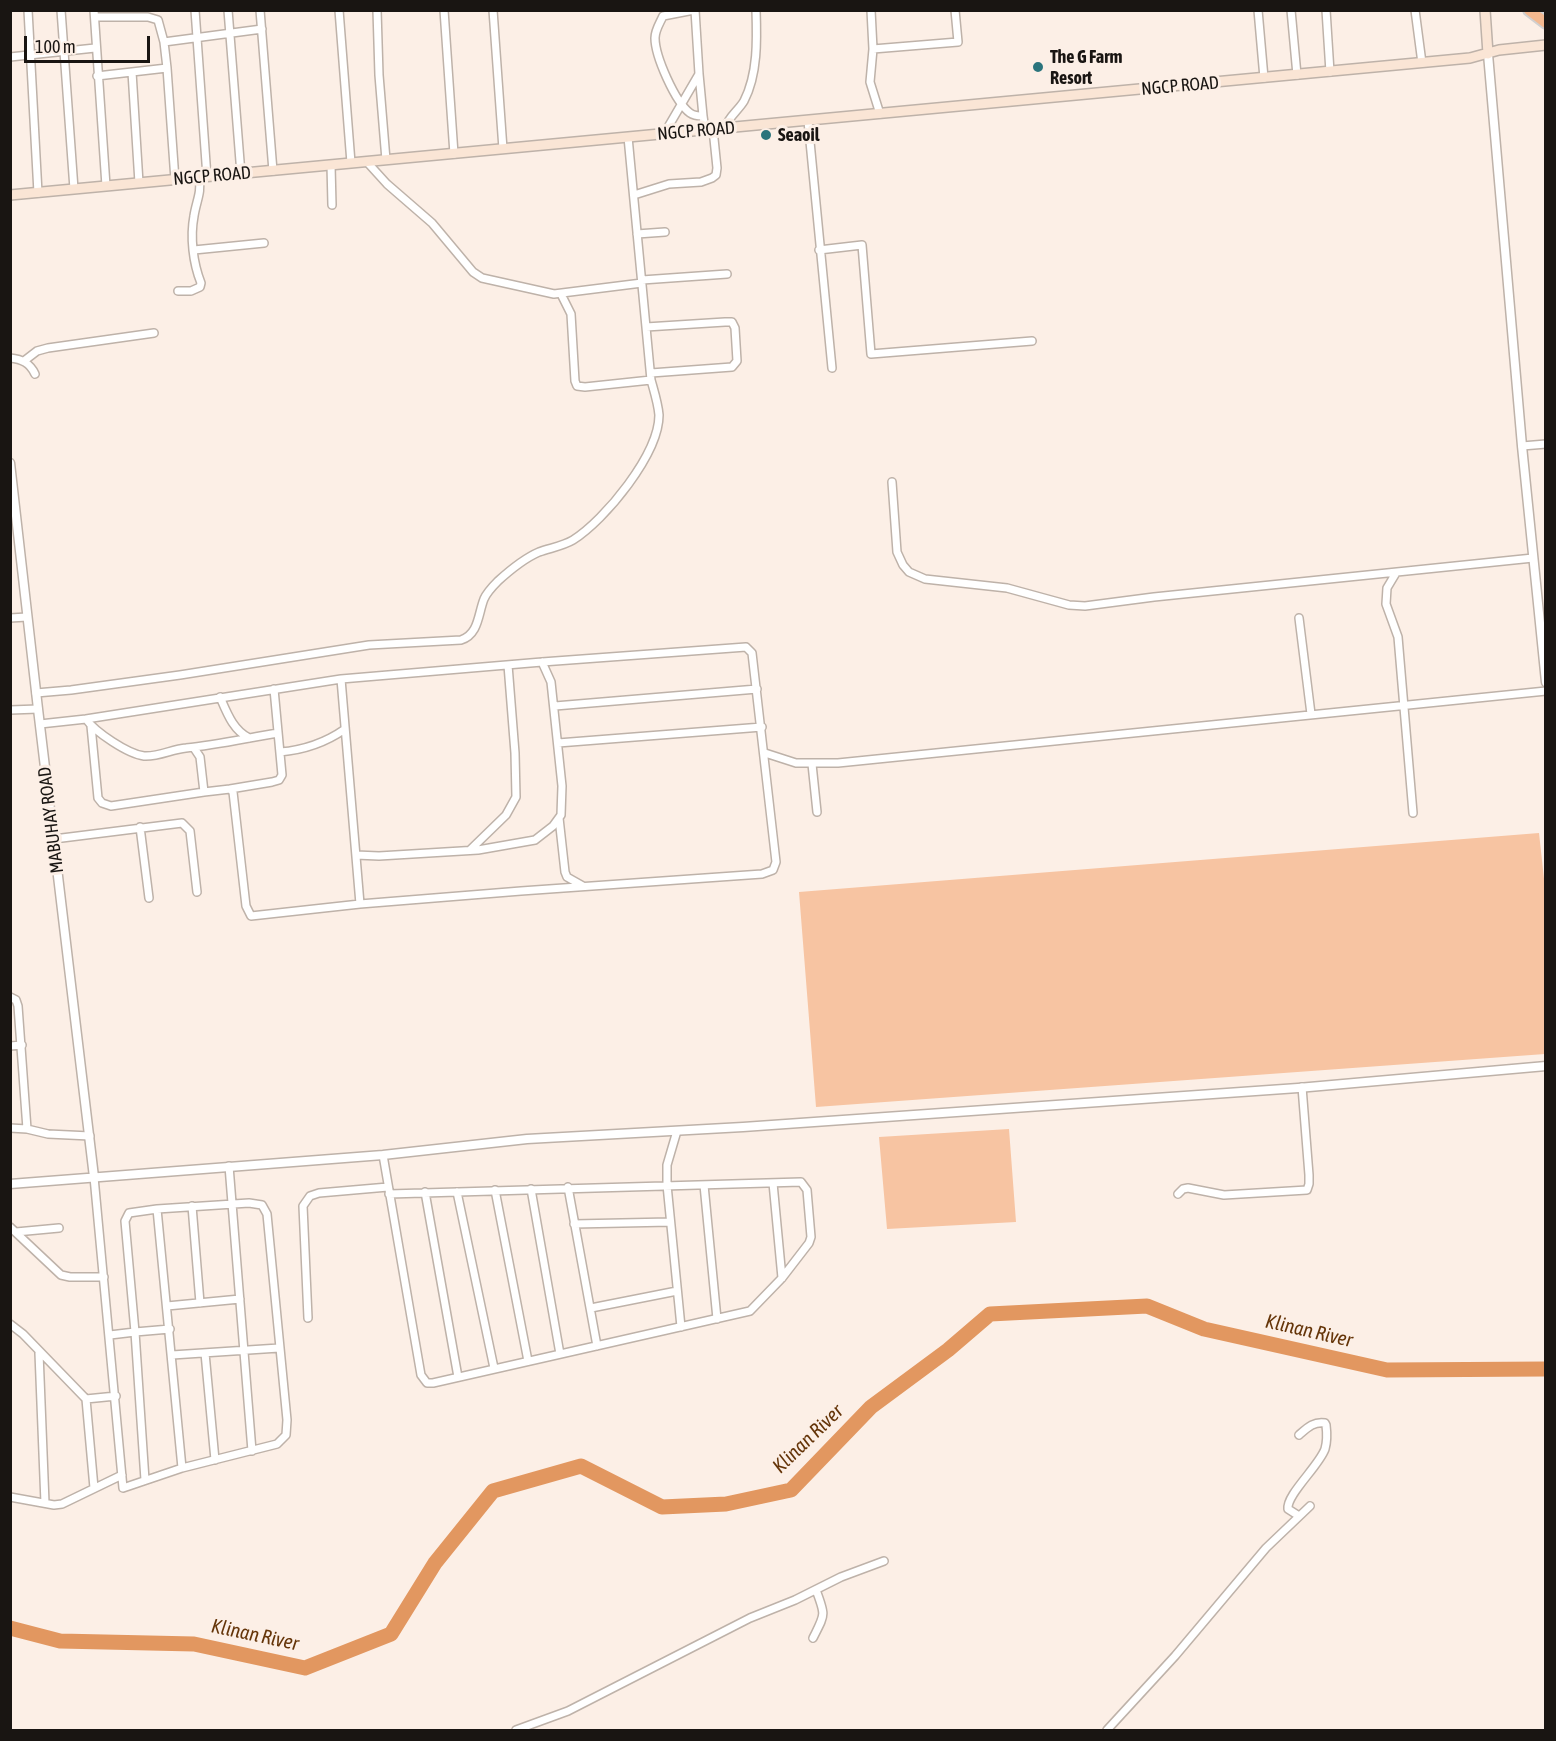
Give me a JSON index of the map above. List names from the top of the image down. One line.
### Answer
{"streets":{"main road":["NGCP ROAD"],"street":["MABUHAY ROAD"]},"water":["Klinan River"],"places":["The G Farm Resort","Seaoil"],"scale_bar":"100 m"}
